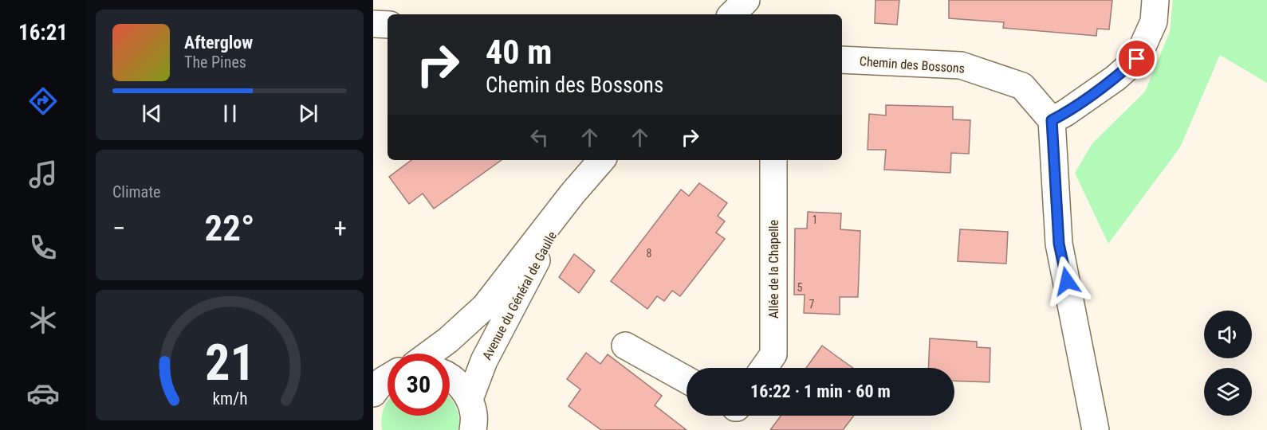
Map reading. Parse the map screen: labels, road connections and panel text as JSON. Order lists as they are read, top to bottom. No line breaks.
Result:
{"streets":{"street":["Chemin des Bossons","Allée de la Chapelle","Avenue du Général de Gaulle"]},"house_numbers":["1","8","5","7"],"page":{"tabs":"16:21","turn":["40 m","Chemin des Bossons"],"song":["Afterglow","The Pines"],"tile":"Climate","heat":["−","22°","+"],"limit":"30","trip":"16:22 · 1 min · 60 m","gauge":["21","km/h"]}}
